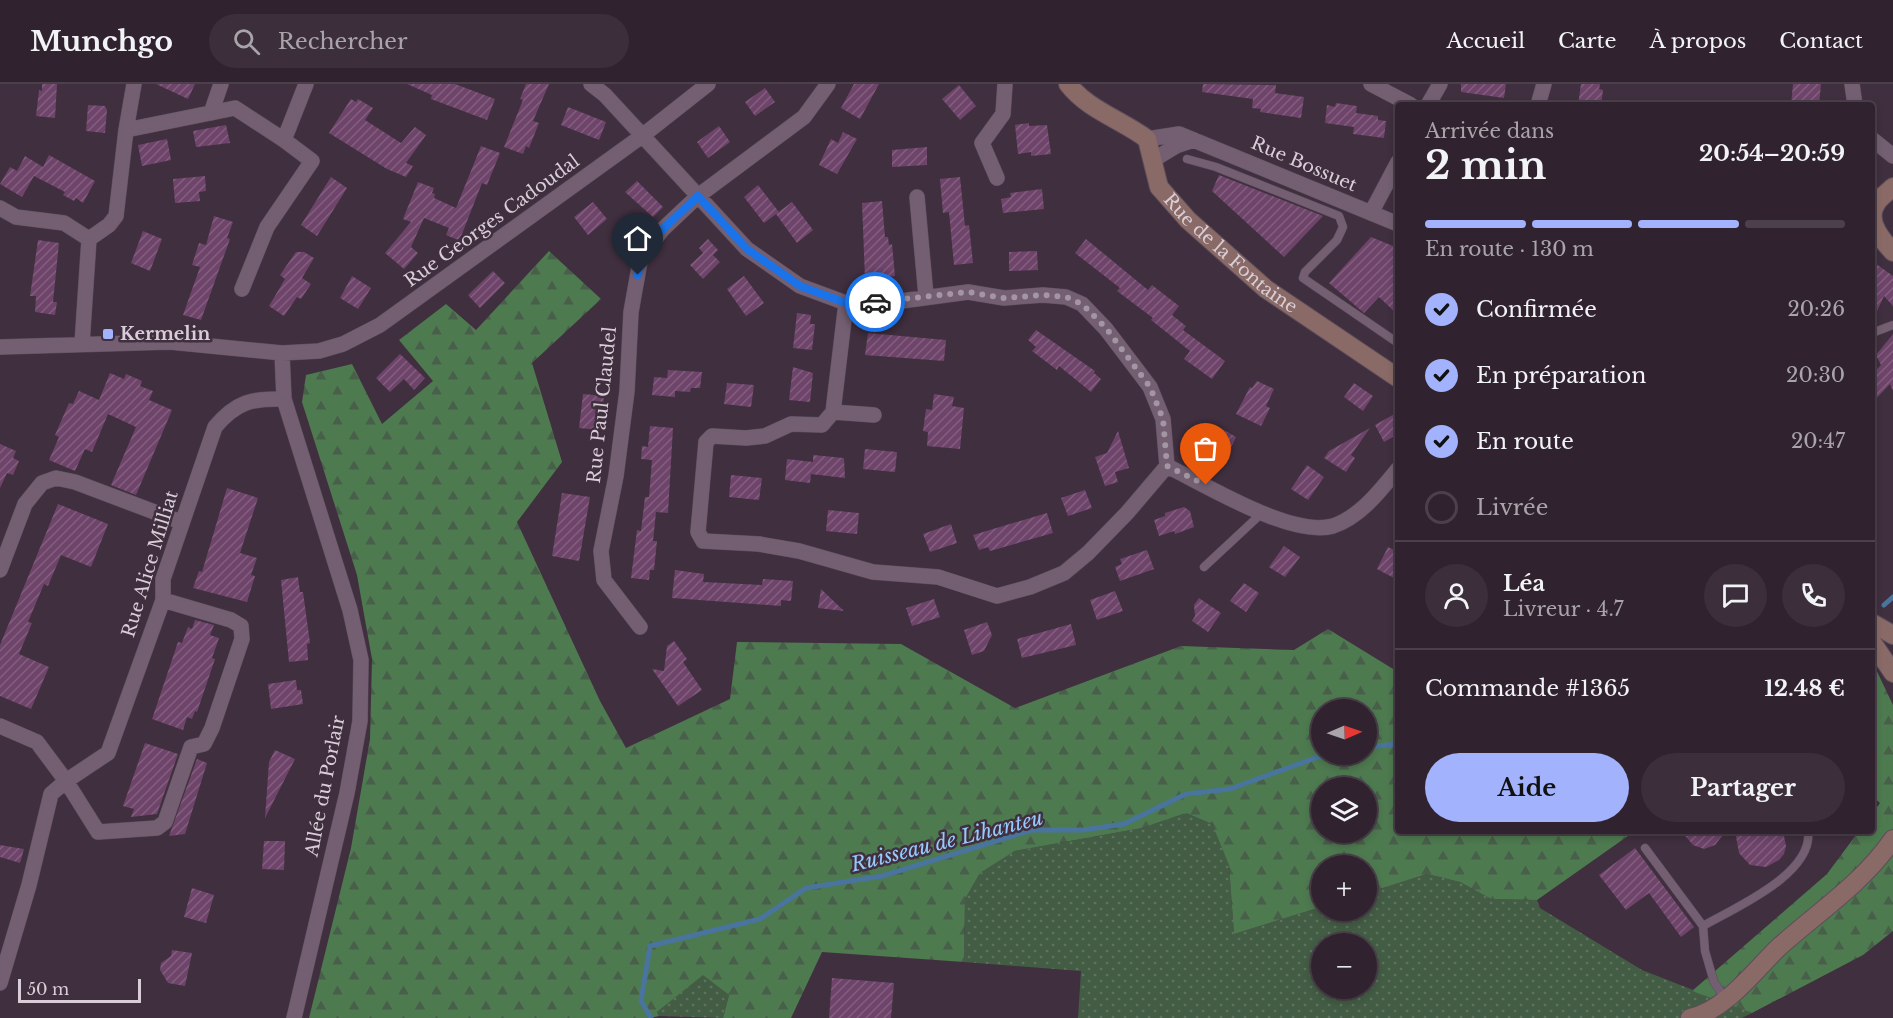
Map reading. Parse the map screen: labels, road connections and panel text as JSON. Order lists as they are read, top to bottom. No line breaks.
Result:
{"streets":{"main road":["Rue de la Fontaine"],"street":["Rue Bossuet","Rue Georges Cadoudal","Rue Paul Claudel","Rue Alice Milliat","Allée du Porlair"]},"crossings":[["Rue Bossuet","Rue de la Fontaine"],["Rue Georges Cadoudal","Allée du Porlair"],["Rue Alice Milliat","Allée du Porlair"]],"water":["Ruisseau de Lihanteu"],"places":{"transit":["Kermelin"]},"scale_bar":"50 m","north":"right","page":{"header":"Munchgo","search":"Rechercher","nav":["Accueil","Carte","À propos","Contact"],"heading":["2 min","Arrivée dans","20:54–20:59"],"panel":["Léa","Livreur · 4.7","Commande #1365","12.48 €"],"bar":"En route · 130 m","list":[["Confirmée","20:26"],["En préparation","20:30"],["En route","20:47"],"Livrée"],"map_buttons":["+","−"],"buttons":["Aide","Partager"],"scale":"50 m"}}
